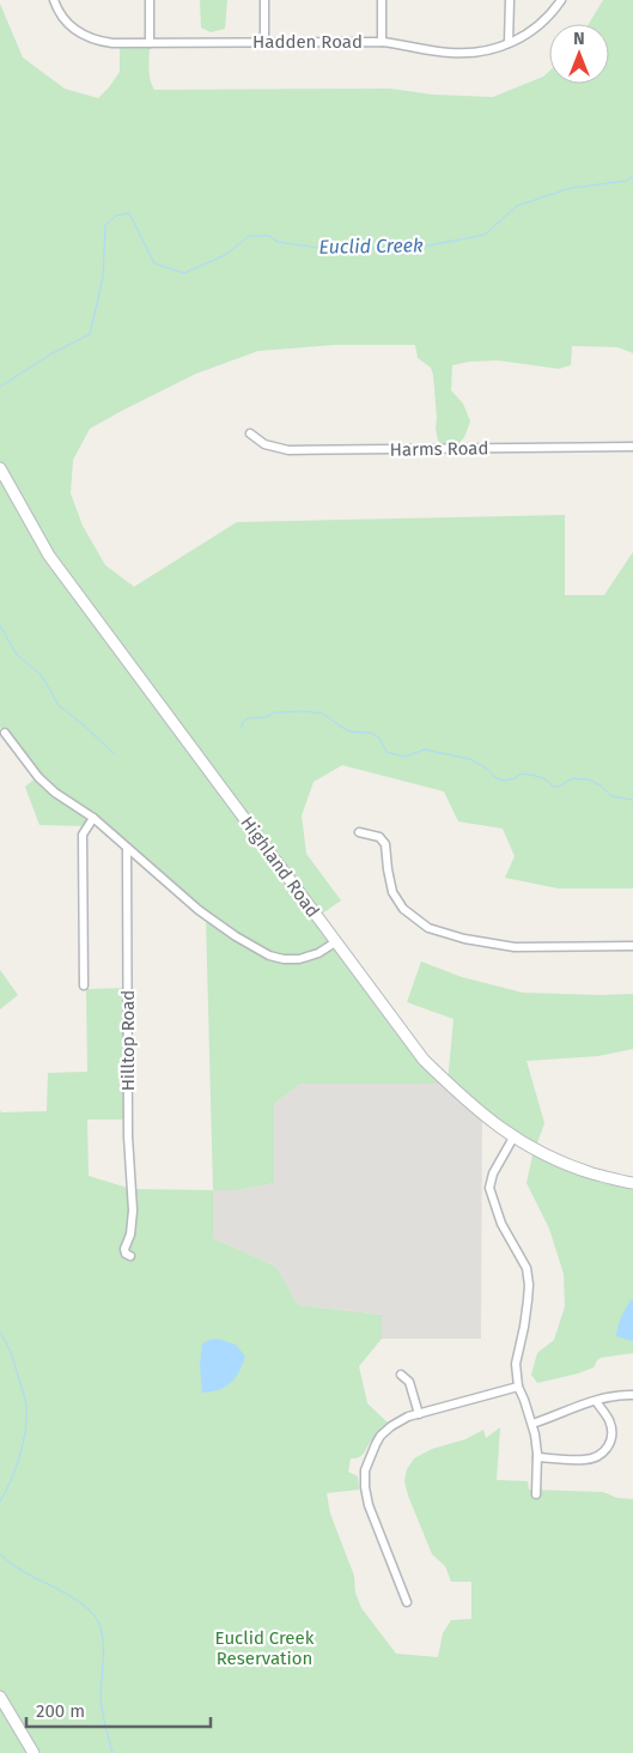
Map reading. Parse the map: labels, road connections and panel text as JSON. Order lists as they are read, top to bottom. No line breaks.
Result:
{"streets":{"street":["Hadden Road","Harms Road","Highland Road","Hilltop Road"]},"water":["Euclid Creek"],"parks":["Euclid Creek Reservation"],"scale_bar":"200 m","north":"top"}
